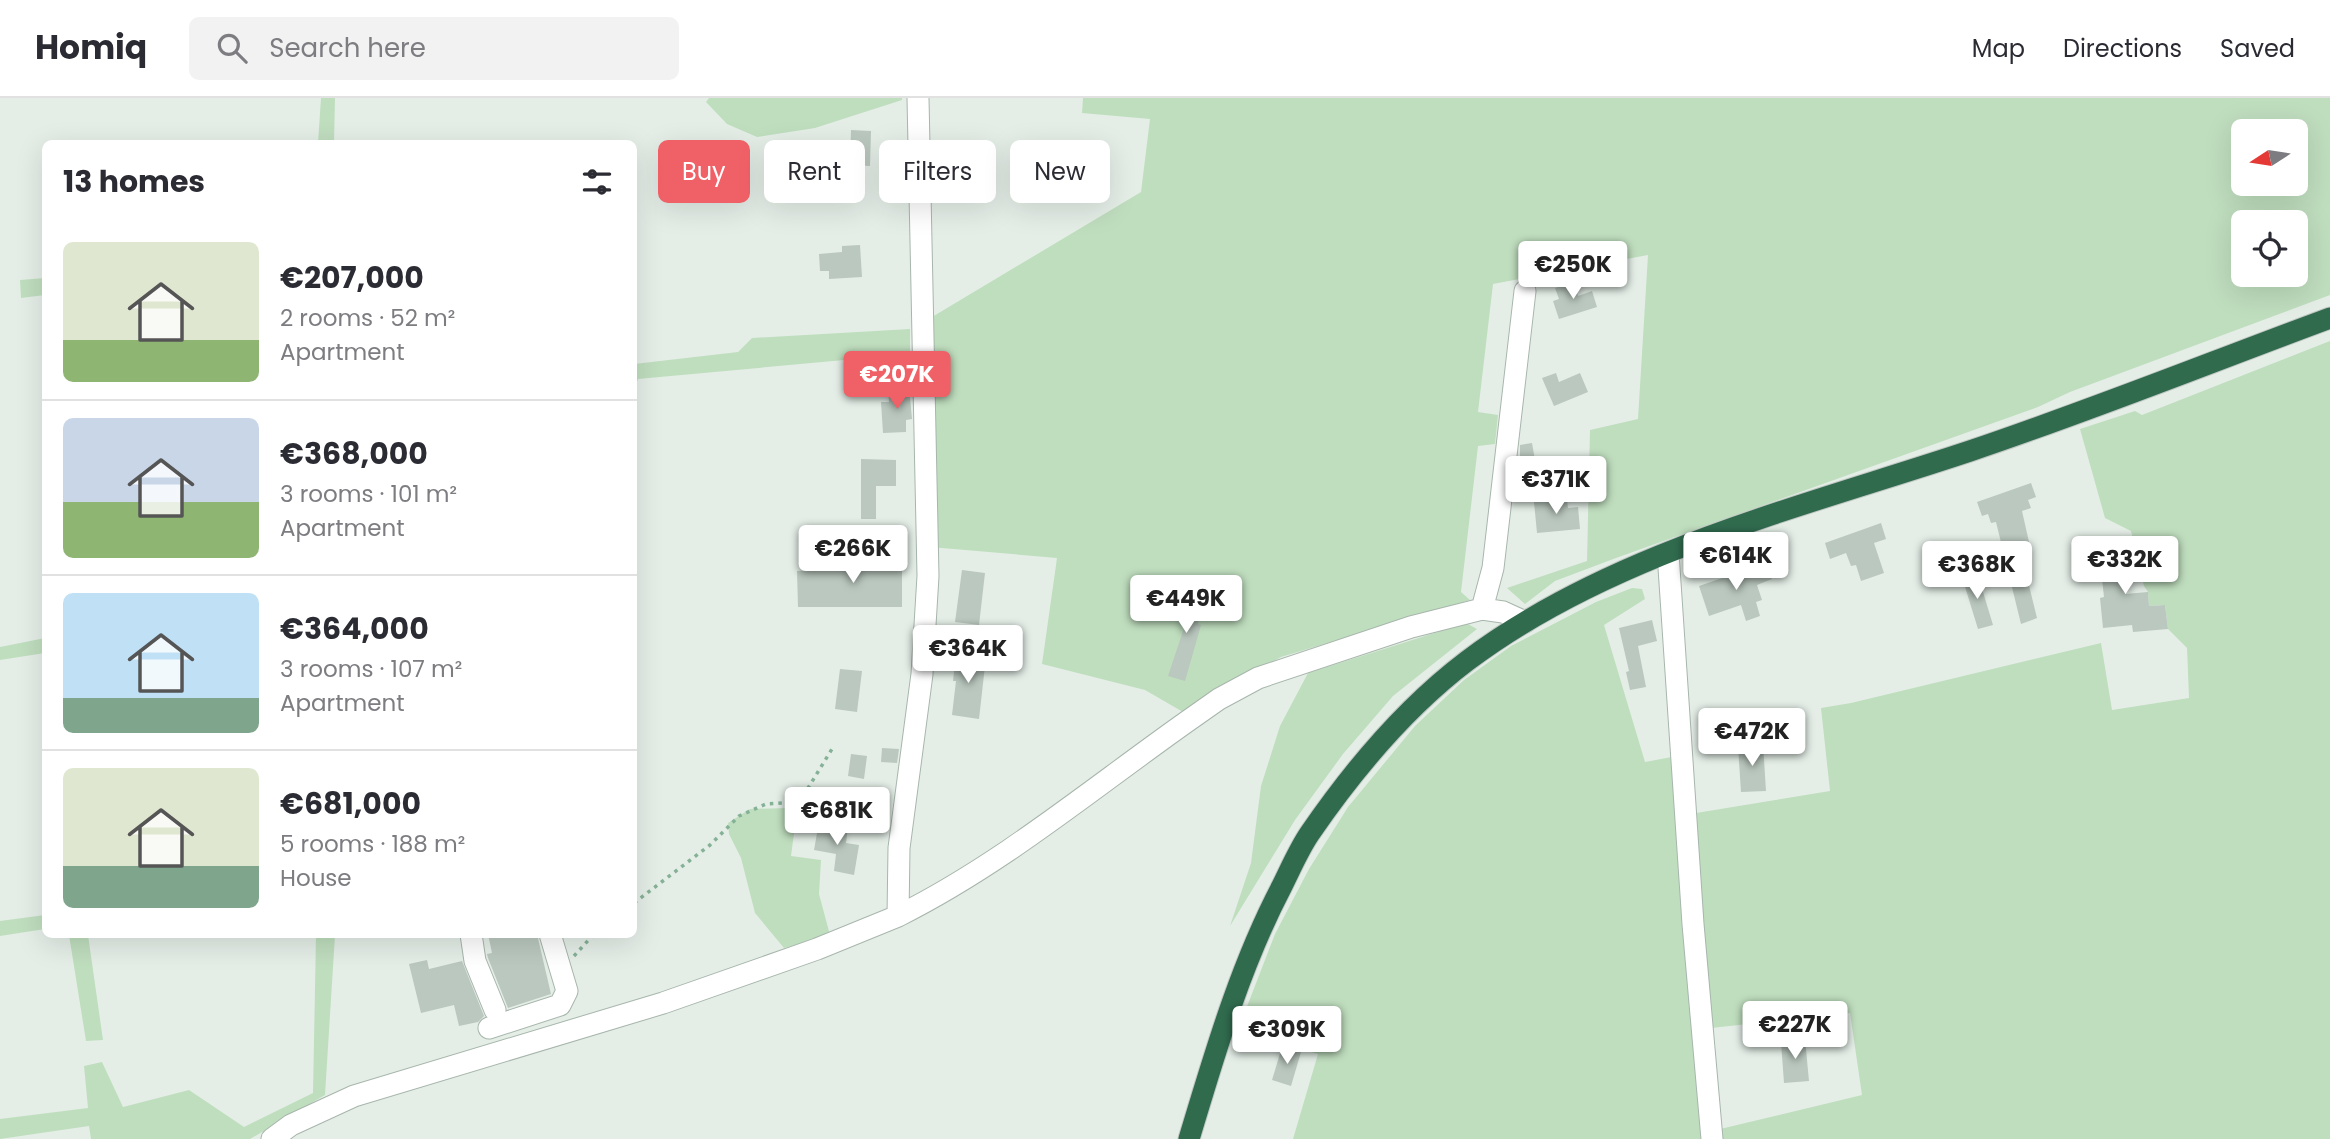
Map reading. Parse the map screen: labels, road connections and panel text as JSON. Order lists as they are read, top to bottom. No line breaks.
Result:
{"north":"left","page":{"header":"Homiq","search":"Search here","nav":["Map","Directions","Saved"],"chip":["Buy","Rent","Filters","New"],"heading":"13 homes","list":[{"name":"€207,000","note":"2 rooms · 52 m² · Apartment"},{"name":"€368,000","note":"3 rooms · 101 m² · Apartment"},{"name":"€364,000","note":"3 rooms · 107 m² · Apartment"},{"name":"€681,000","note":"5 rooms · 188 m² · House"}],"price":["€250K","€207K","€371K","€266K","€614K","€332K","€368K","€449K","€364K","€472K","€681K","€227K","€309K"]}}
